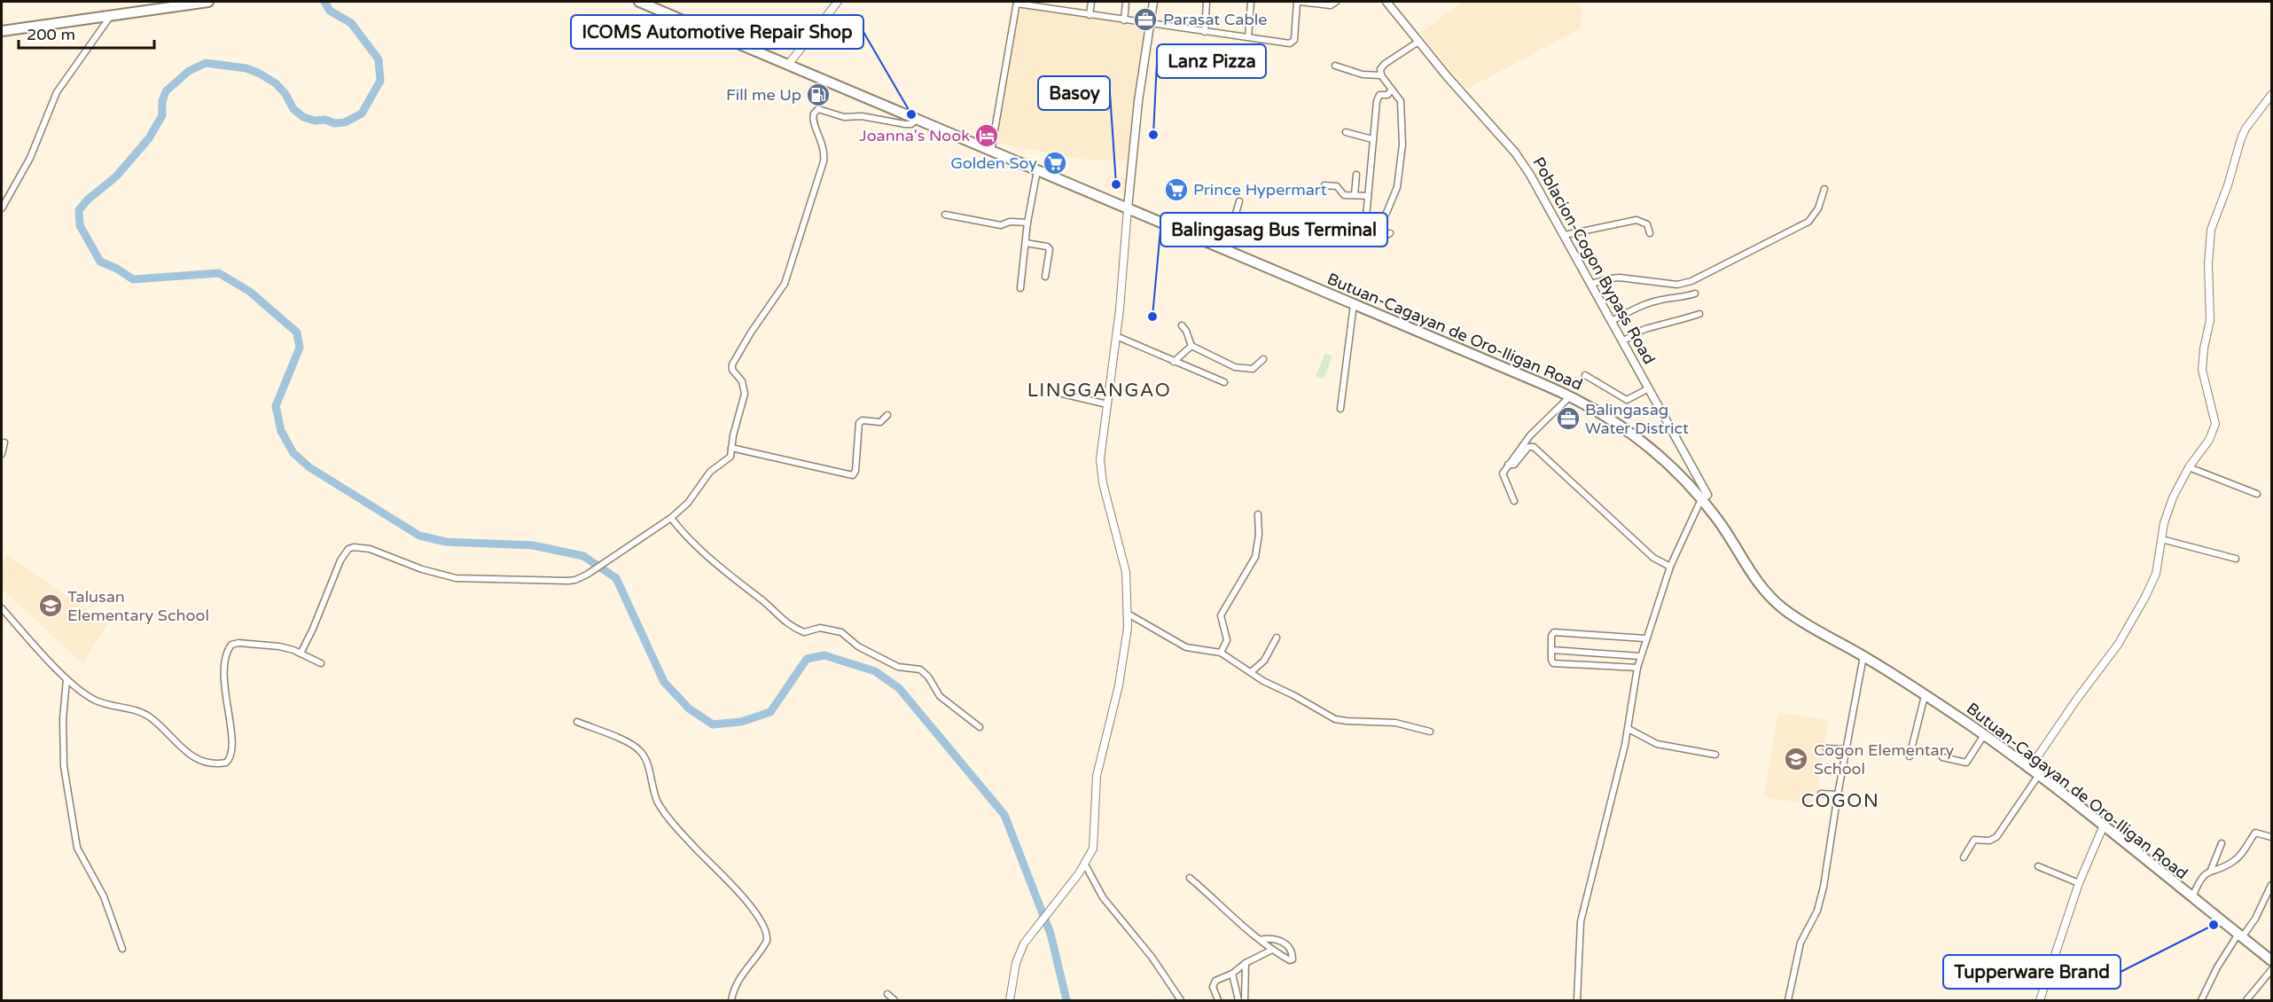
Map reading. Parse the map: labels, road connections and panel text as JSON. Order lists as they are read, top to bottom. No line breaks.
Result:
{"streets":{"highway":["Butuan-Cagayan de Oro-Iligan Road"],"main road":["Poblacion-Cogon Bypass Road"]},"crossings":[["Poblacion-Cogon Bypass Road","Butuan-Cagayan de Oro-Iligan Road"]],"districts":["LINGGANGAO","COGON"],"places":{"office":["Parasat Cable","Balingasag Water District"],"fuel station":["Fill me Up"],"other":["ICOMS Automotive Repair Shop","Lanz Pizza","Basoy","Balingasag Bus Terminal","Tupperware Brand"],"hotel":["Joanna's Nook"],"supermarket":["Golden Soy","Prince Hypermart"],"school or university":["Talusan Elementary School","Cogon Elementary School"]},"scale_bar":"200 m"}
